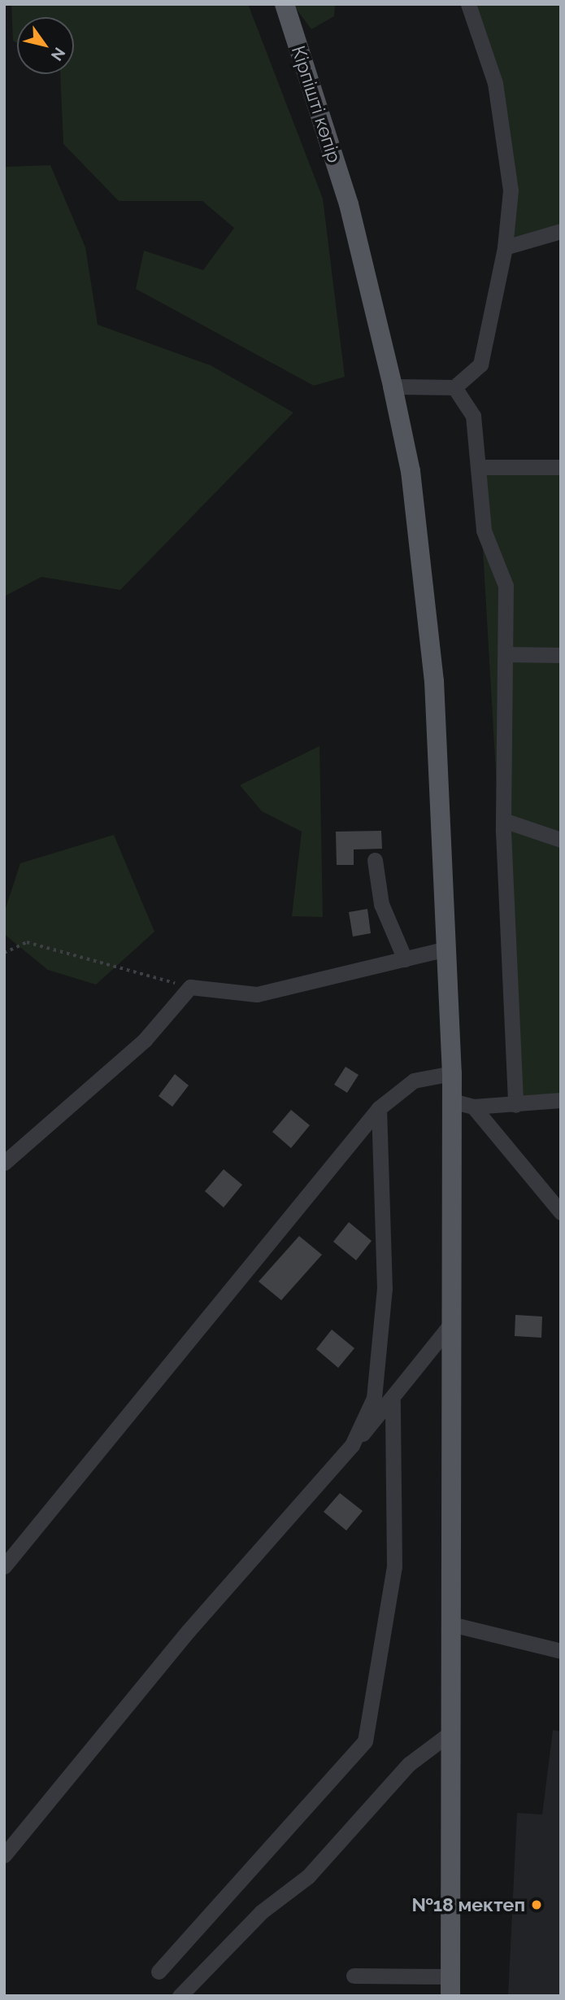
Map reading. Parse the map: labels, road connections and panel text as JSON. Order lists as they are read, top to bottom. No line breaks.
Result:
{"streets":{"main road":["Кірпішті көпір"]},"places":["№18 мектеп"],"north":"bottom right"}
